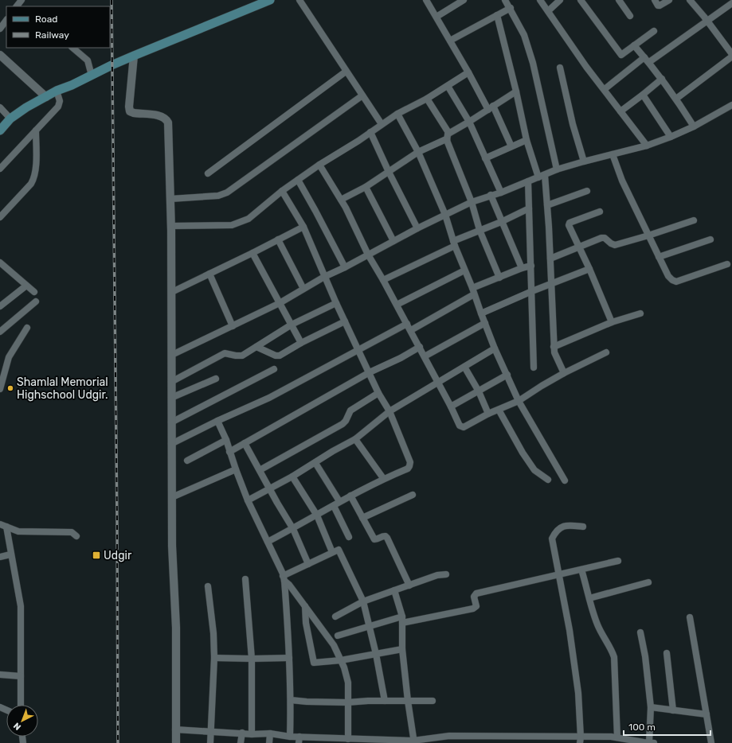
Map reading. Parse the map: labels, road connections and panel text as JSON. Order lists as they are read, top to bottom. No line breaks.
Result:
{"places":{"other":["Shamlal Memorial Highschool Udgir."],"transit":["Udgir"]},"legend":["Road","Railway"],"scale_bar":"100 m","north":"bottom left"}
